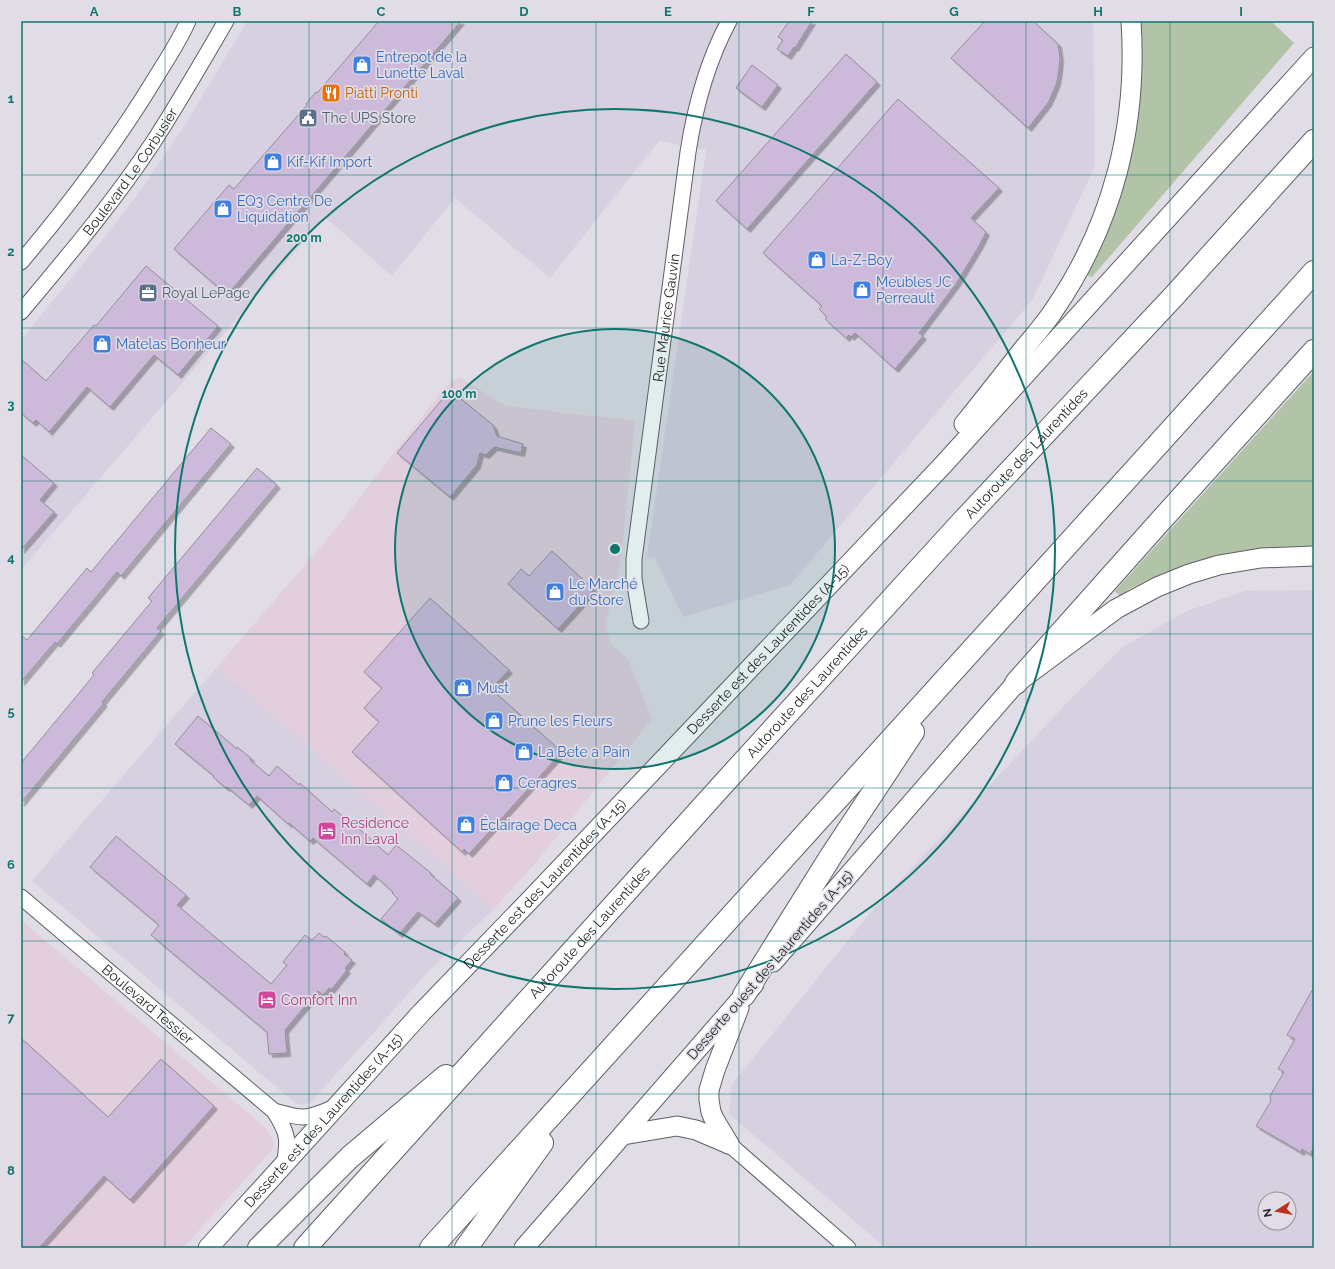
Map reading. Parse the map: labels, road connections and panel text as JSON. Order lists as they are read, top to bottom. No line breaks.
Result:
{"streets":{"highway":["Autoroute des Laurentides"],"main road":["Desserte est des Laurentides (A-15)","Desserte ouest des Laurentides (A-15)"],"street":["Boulevard Le Corbusier","Rue Maurice Gauvin","Boulevard Tessier"]},"crossings":[["Desserte est des Laurentides (A-15)","Boulevard Tessier"]],"places":{"shop":["Entrepot de la Lunette Laval","Kif-Kif Import","EQ3 Centre De Liquidation","La-Z-Boy","Meubles JC Perreault","Matelas Bonheur","Le Marché du Store","Must","Prune les Fleurs","La Bete a Pain","Ceragres","Éclairage Deca"],"restaurant":["Piatti Pronti"],"public building":["The UPS Store"],"office":["Royal LePage"],"hotel":["Residence Inn Laval","Comfort Inn"]},"north":"left","grid":{"columns":["A","B","C","D","E","F","G","H","I"],"rows":["1","2","3","4","5","6","7","8"]},"rings":["200 m","100 m"]}
